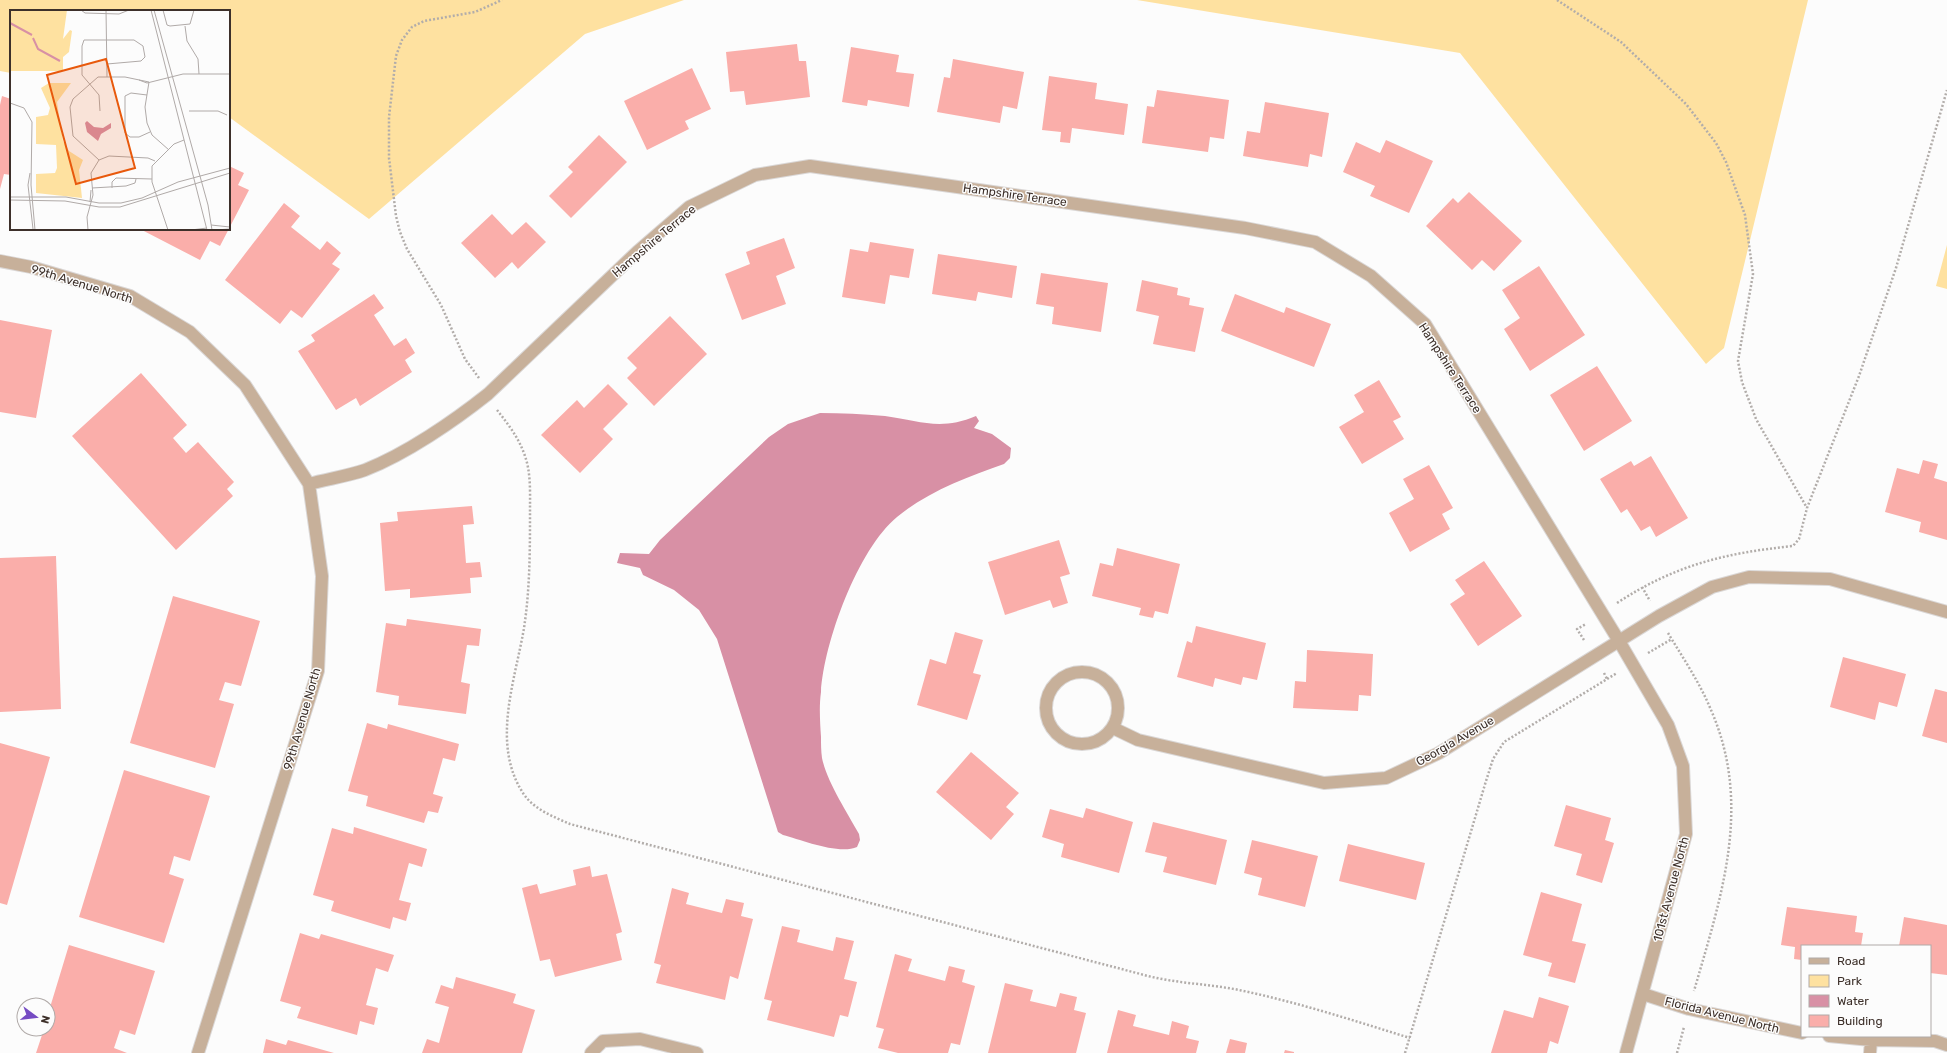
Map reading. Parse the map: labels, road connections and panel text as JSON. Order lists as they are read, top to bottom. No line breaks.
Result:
{"streets":{"street":["Hampshire Terrace","99th Avenue North","Georgia Avenue","101st Avenue North","Florida Avenue North"]},"crossings":[["Hampshire Terrace","99th Avenue North"],["Hampshire Terrace","Georgia Avenue"],["Hampshire Terrace","101st Avenue North"],["Georgia Avenue","101st Avenue North"],["101st Avenue North","Florida Avenue North"]],"legend":["Road","Park","Water","Building"],"north":"right"}
